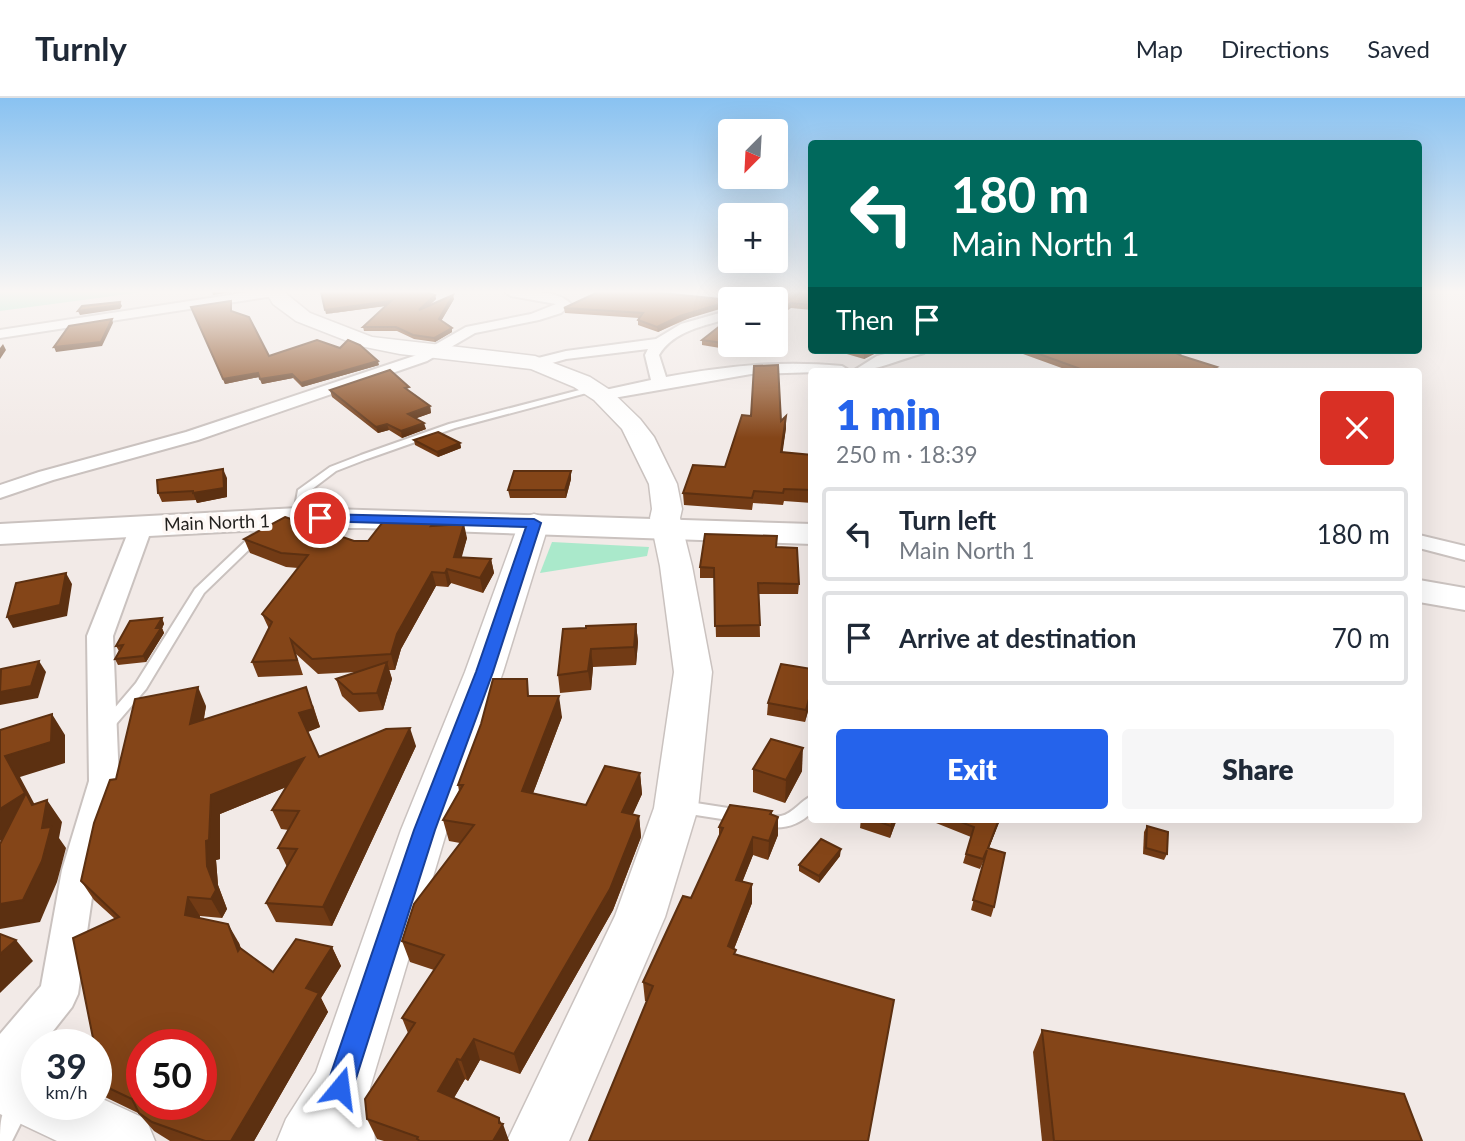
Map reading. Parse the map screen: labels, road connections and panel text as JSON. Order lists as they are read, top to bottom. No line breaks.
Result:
{"streets":{"main road":["Main North 1"]},"north":"bottom left","page":{"header":"Turnly","nav":["Map","Directions","Saved"],"map_buttons":["+","−"],"turn":["180 m","Main North 1"],"then":"Then","heading":["1 min","250 m · 18:39"],"list":[{"name":"Turn left","note":"Main North 1","value":"180 m"},{"name":"Arrive at destination","value":"70 m"}],"buttons":["Exit","Share"],"speed":"39 km/h","limit":"50"}}
